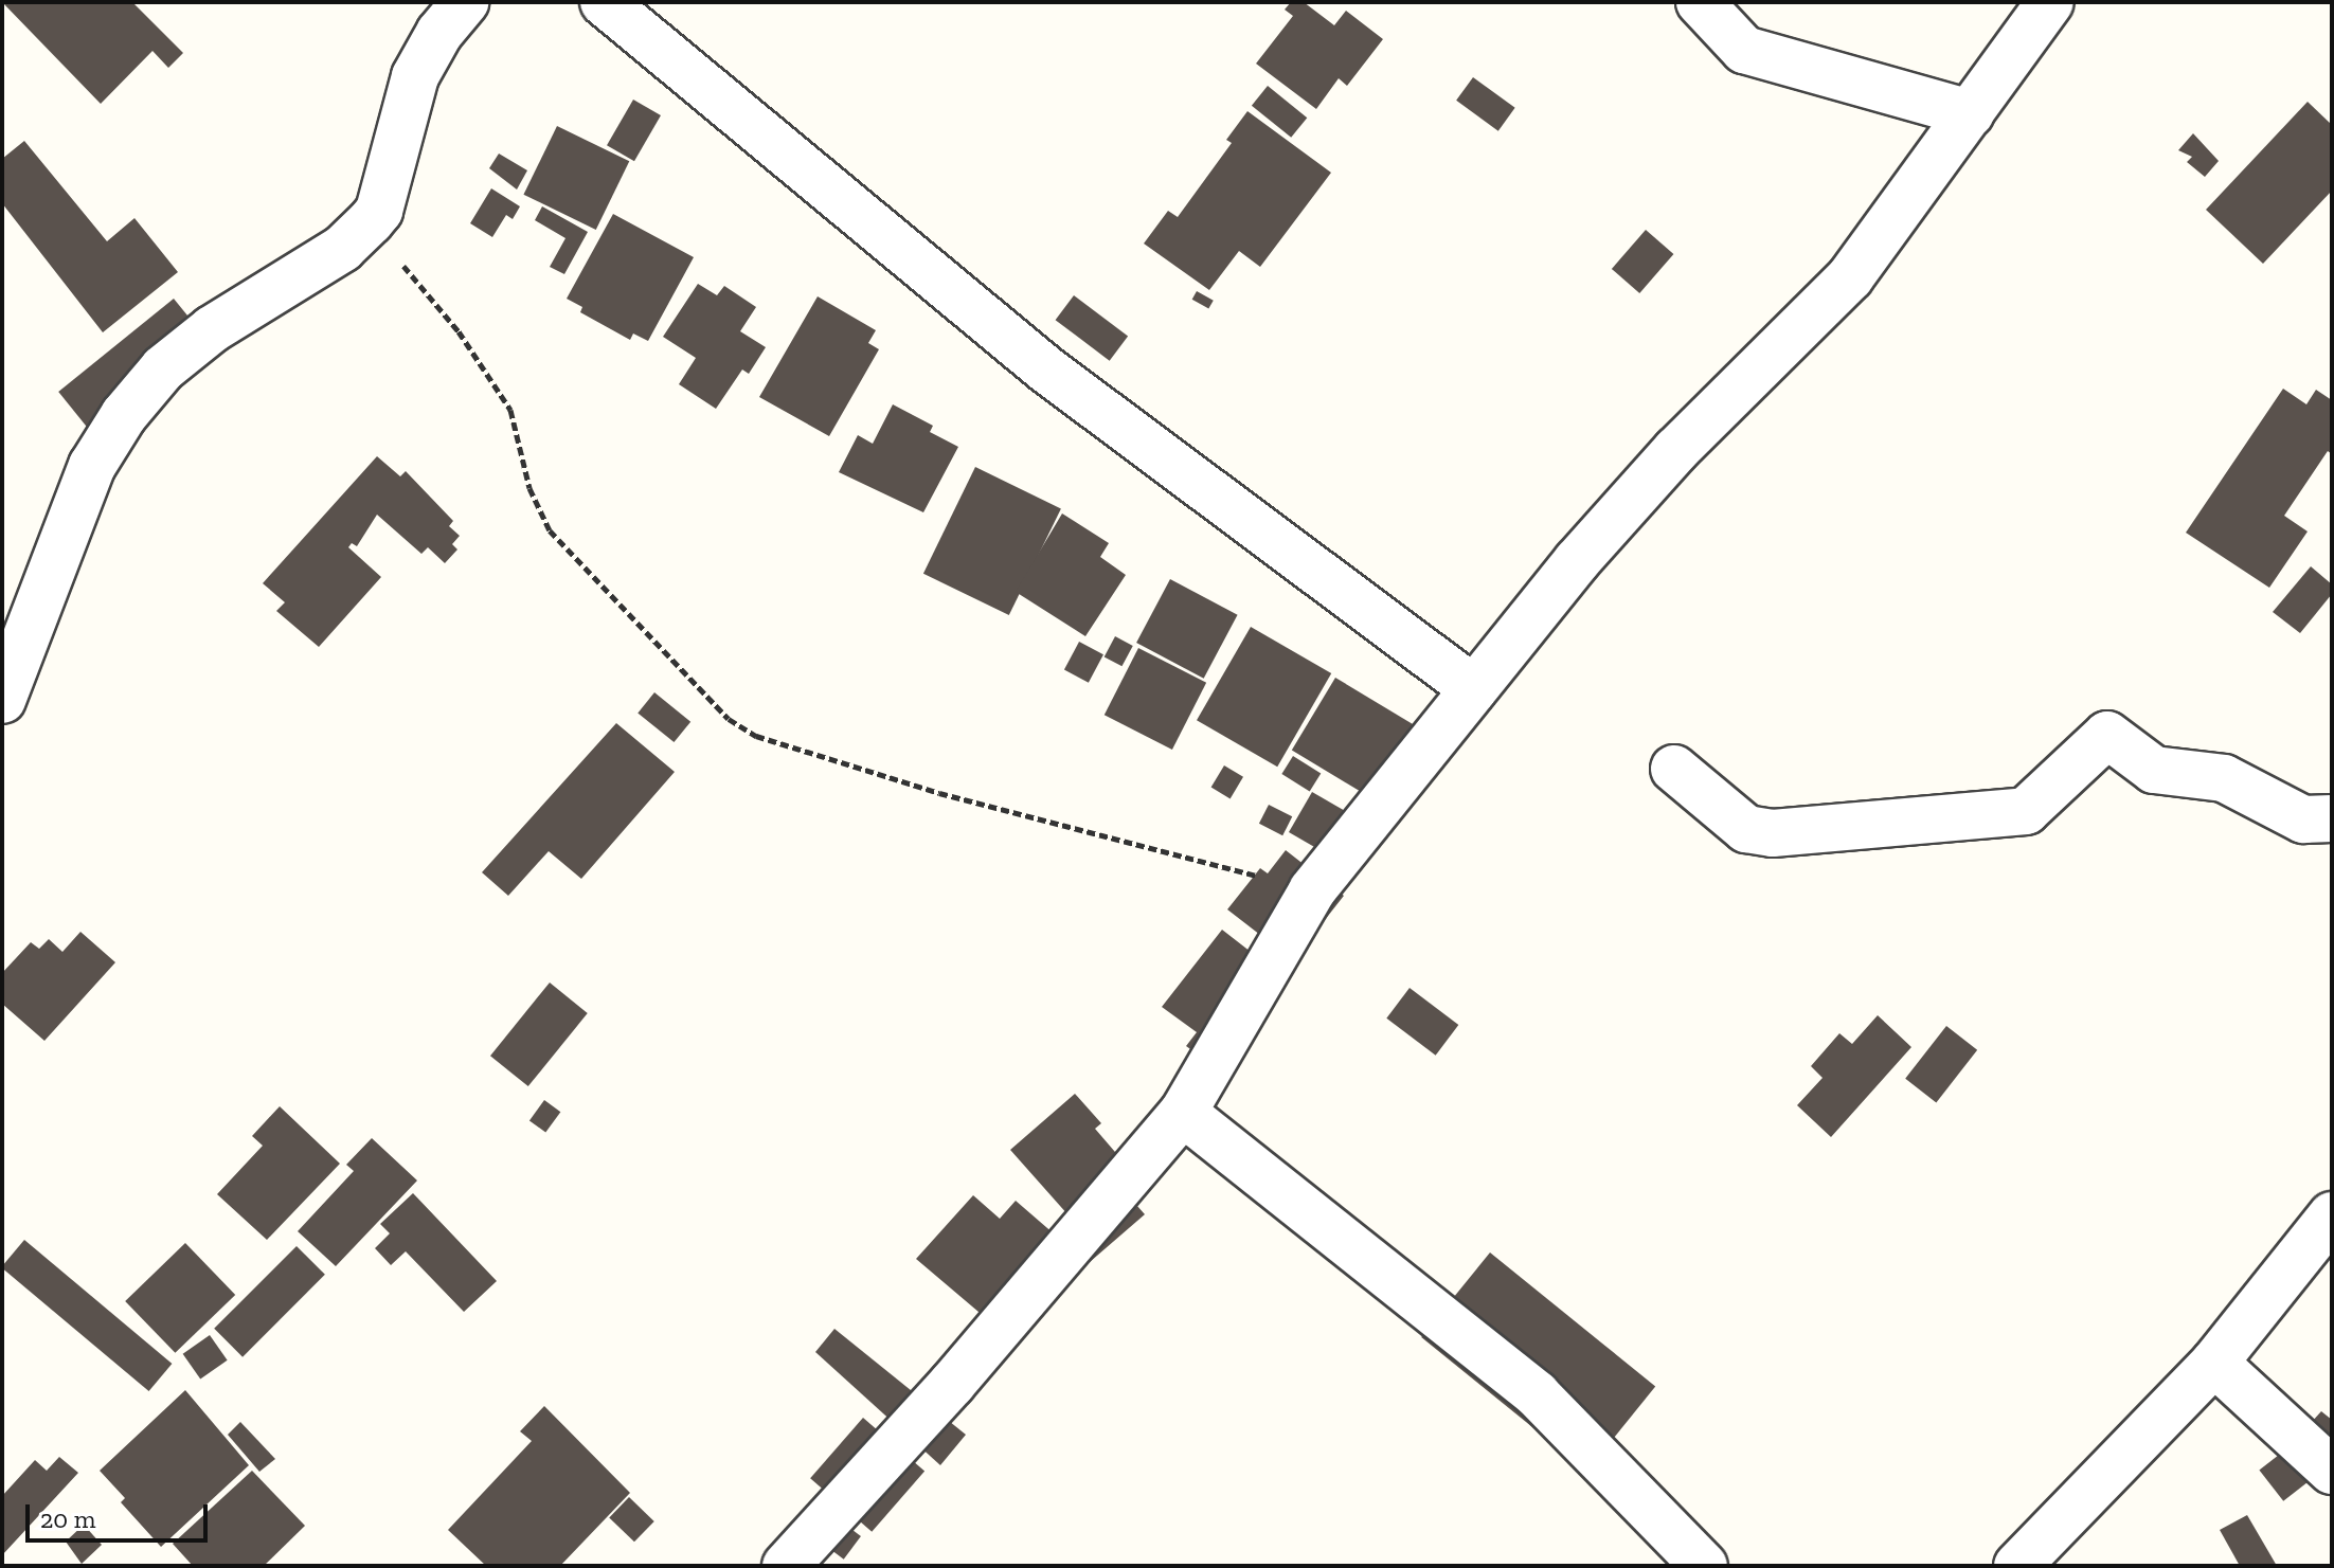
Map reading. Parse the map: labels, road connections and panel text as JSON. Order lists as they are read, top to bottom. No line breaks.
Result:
{"scale_bar":"20 m"}
